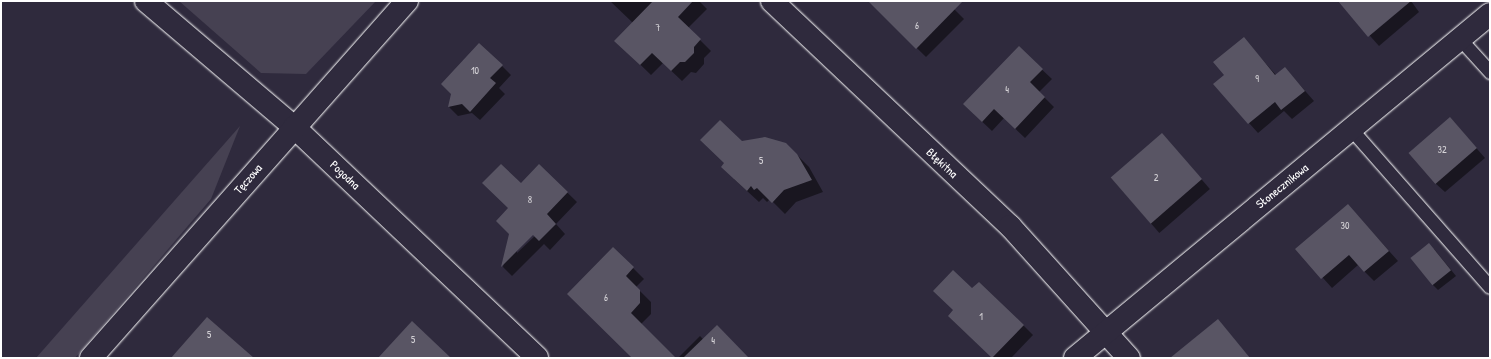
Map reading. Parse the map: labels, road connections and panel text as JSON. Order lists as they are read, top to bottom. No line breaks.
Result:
{"streets":{"street":["Błękitna","Pogodna","Tęczowa","Słonecznikowa"]},"crossings":[["Błękitna","Słonecznikowa"],["Pogodna","Tęczowa"]],"house_numbers":["6","7","10","9","4","32","5","2","8","30","6","1","5","5","4"]}
